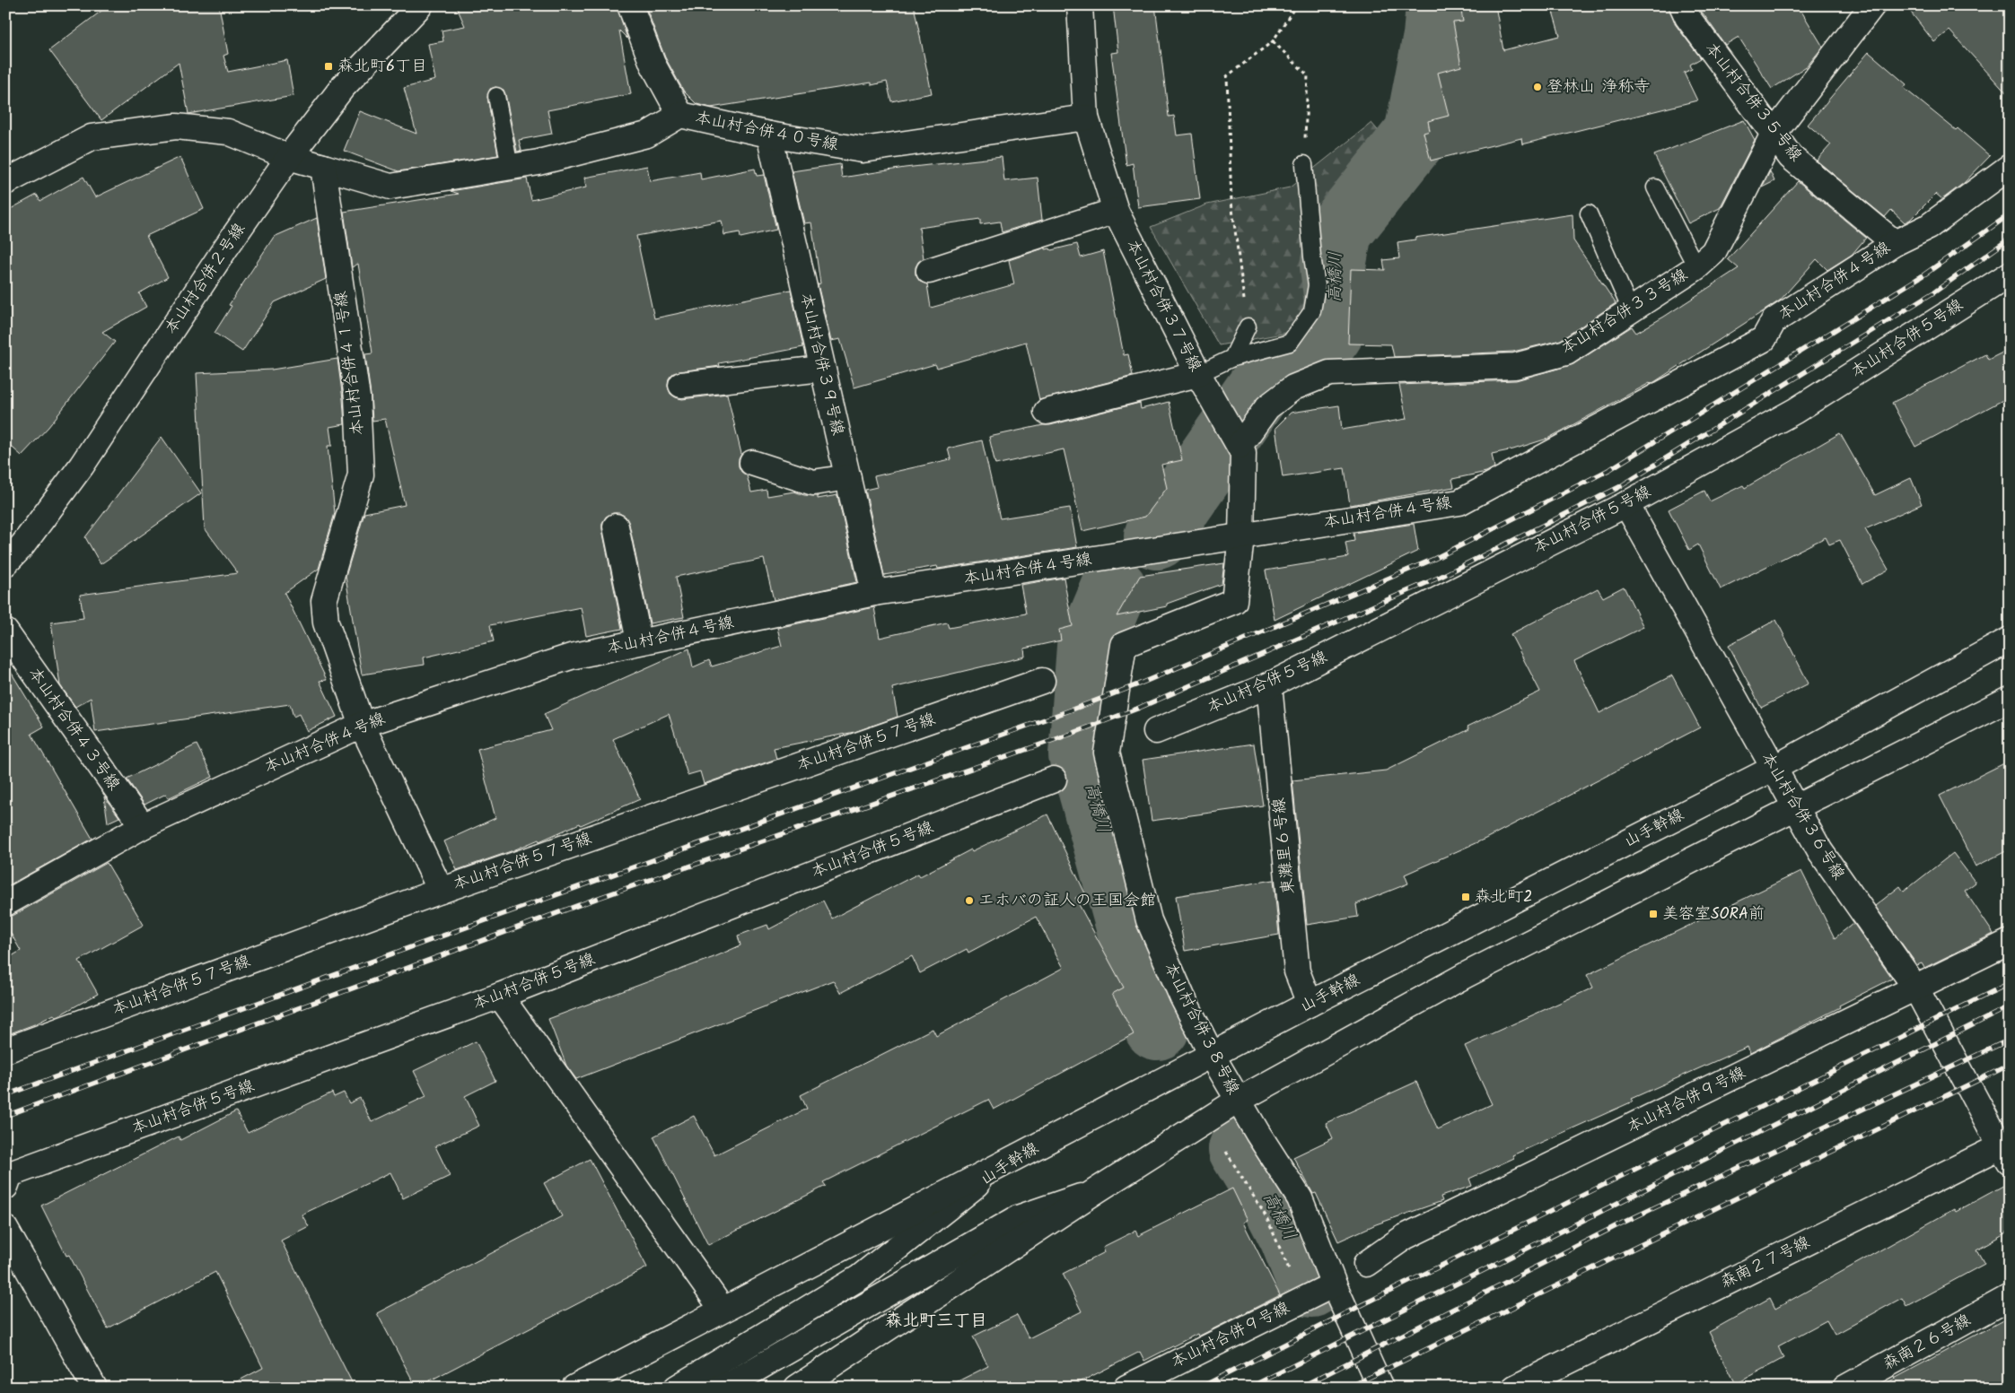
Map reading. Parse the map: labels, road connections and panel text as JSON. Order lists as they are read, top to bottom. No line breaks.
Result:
{"streets":{"street":["本山村合併３５号線","本山村合併４０号線","本山村合併２号線","本山村合併４号線","本山村合併３７号線","本山村合併３３号線","本山村合併５号線","本山村合併４１号線","本山村合併３９号線","本山村合併４３号線","本山村合併５７号線","本山村合併３６号線","山手幹線","東灘里６号線","本山村合併３８号線","本山村合併９号線","森南２７号線","森南２６号線"]},"crossings":[["本山村合併３５号線","本山村合併４号線"],["本山村合併３５号線","本山村合併３３号線"],["本山村合併４０号線","本山村合併３７号線"],["本山村合併４０号線","本山村合併４１号線"],["本山村合併４０号線","本山村合併３９号線"],["本山村合併４号線","本山村合併３７号線"],["本山村合併４号線","本山村合併４１号線"],["本山村合併４号線","本山村合併３９号線"],["本山村合併４号線","本山村合併４３号線"],["本山村合併３７号線","本山村合併３３号線"],["本山村合併３７号線","本山村合併３８号線"],["本山村合併５号線","本山村合併３６号線"],["本山村合併５号線","東灘里６号線"],["本山村合併４１号線","本山村合併５７号線"],["本山村合併３６号線","山手幹線"],["本山村合併３６号線","本山村合併９号線"],["本山村合併３６号線","森南２７号線"],["山手幹線","東灘里６号線"],["山手幹線","本山村合併３８号線"],["本山村合併３８号線","本山村合併９号線"]],"districts":["森北町三丁目"],"water":["高橋川"],"places":{"transit":["森北町6丁目","森北町2","美容室SORA前"],"other":["登林山 浄称寺","エホバの証人の王国会館"]}}
